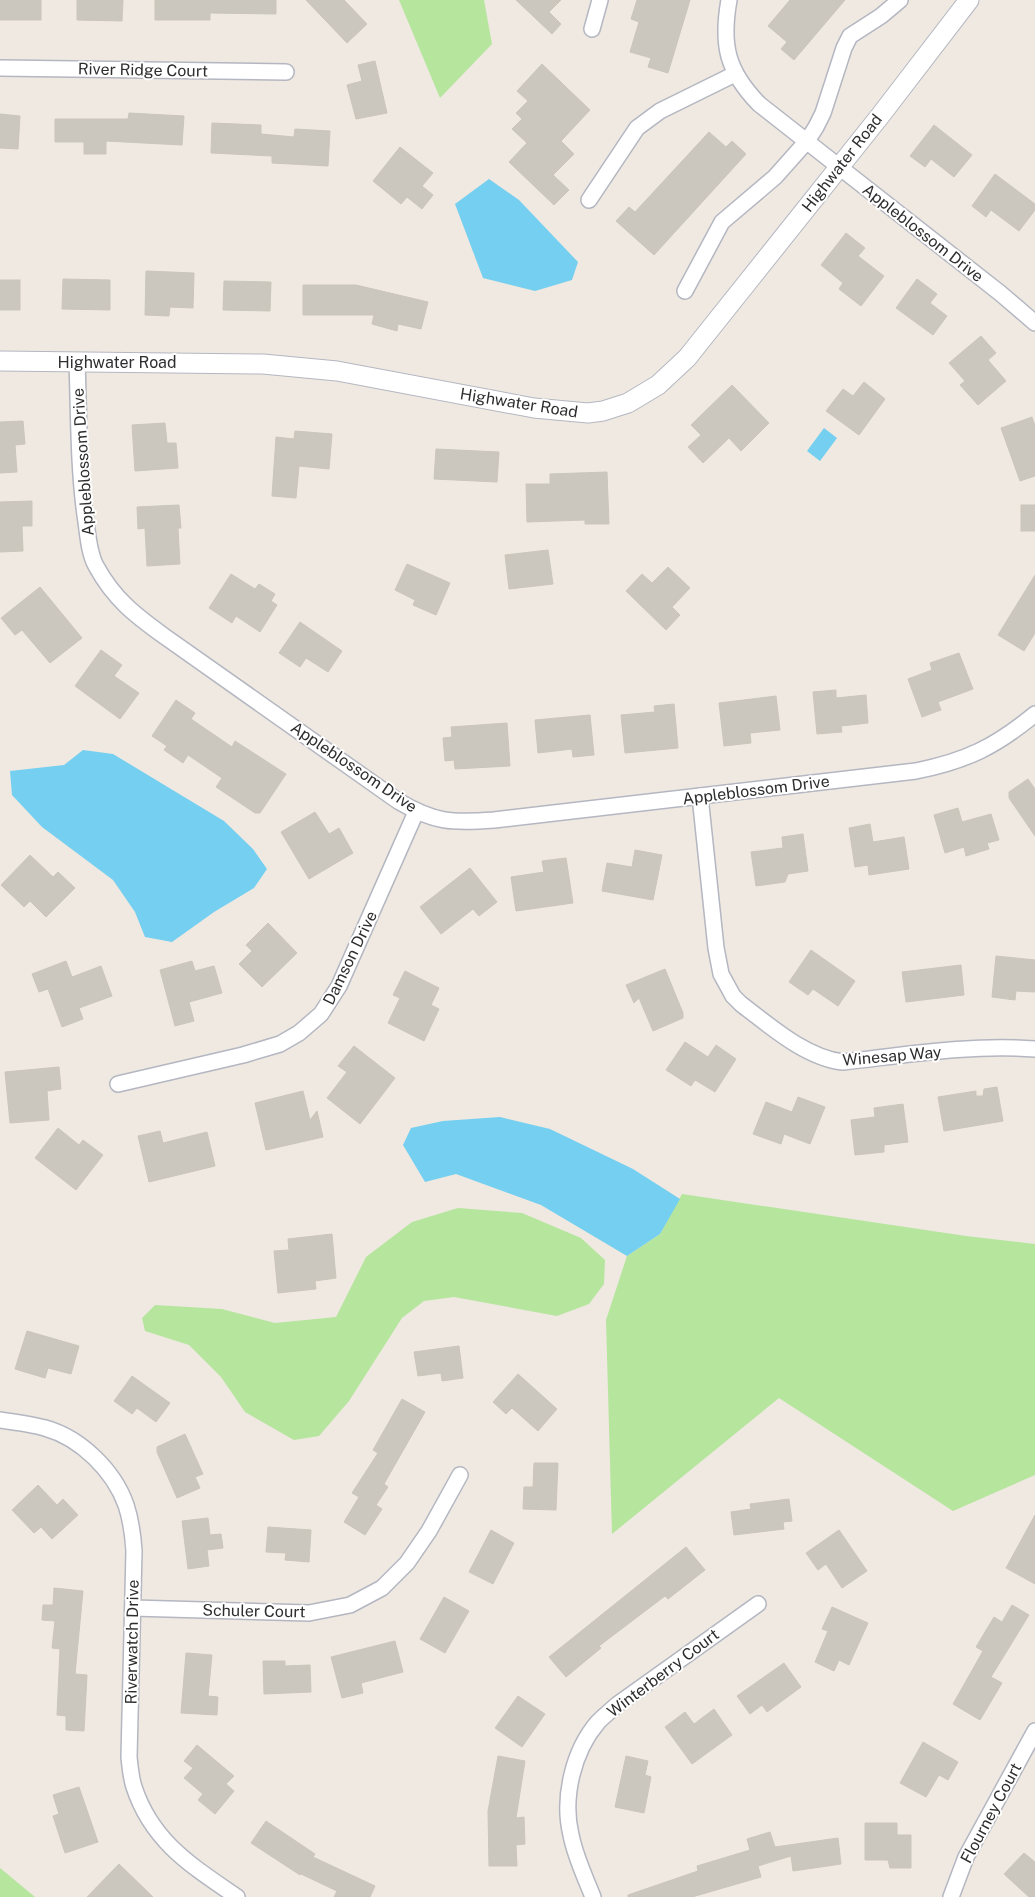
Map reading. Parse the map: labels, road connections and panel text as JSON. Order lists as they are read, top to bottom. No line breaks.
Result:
{"streets":{"street":["River Ridge Court","Highwater Road","Appleblossom Drive","Damson Drive","Winesap Way","Schuler Court","Riverwatch Drive","Winterberry Court","Flourney Court"]},"crossings":[["Highwater Road","Appleblossom Drive"],["Appleblossom Drive","Damson Drive"],["Appleblossom Drive","Winesap Way"],["Schuler Court","Riverwatch Drive"]]}
